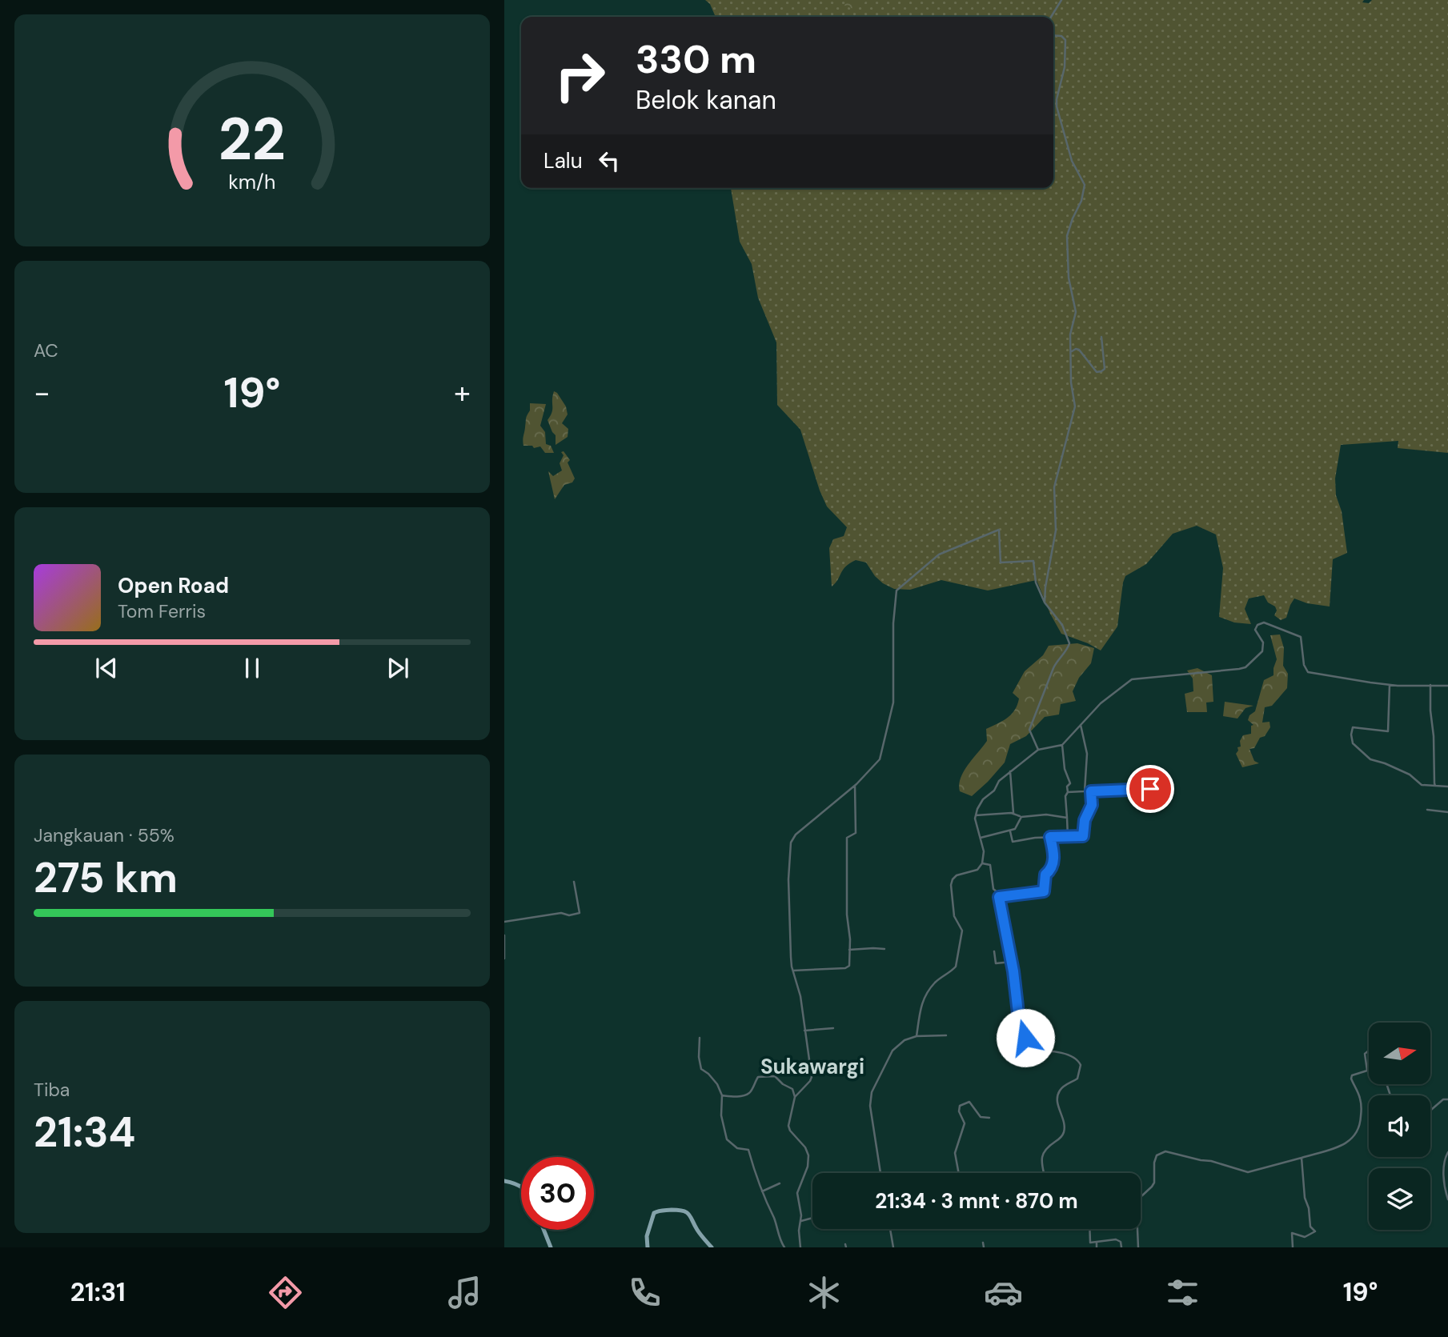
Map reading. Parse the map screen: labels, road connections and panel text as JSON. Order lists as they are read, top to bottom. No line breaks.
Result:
{"districts":["Sukawargi"],"north":"right","page":{"turn":["330 m","Belok kanan"],"then":"Lalu","tile":["AC",["Jangkauan · 55%","275 km"],["Tiba","21:34"]],"heat":["−","19°","+"],"song":["Open Road","Tom Ferris"],"limit":"30","trip":"21:34 · 3 mnt · 870 m","tabs":["21:31","19°"],"gauge":["22","km/h"]}}
